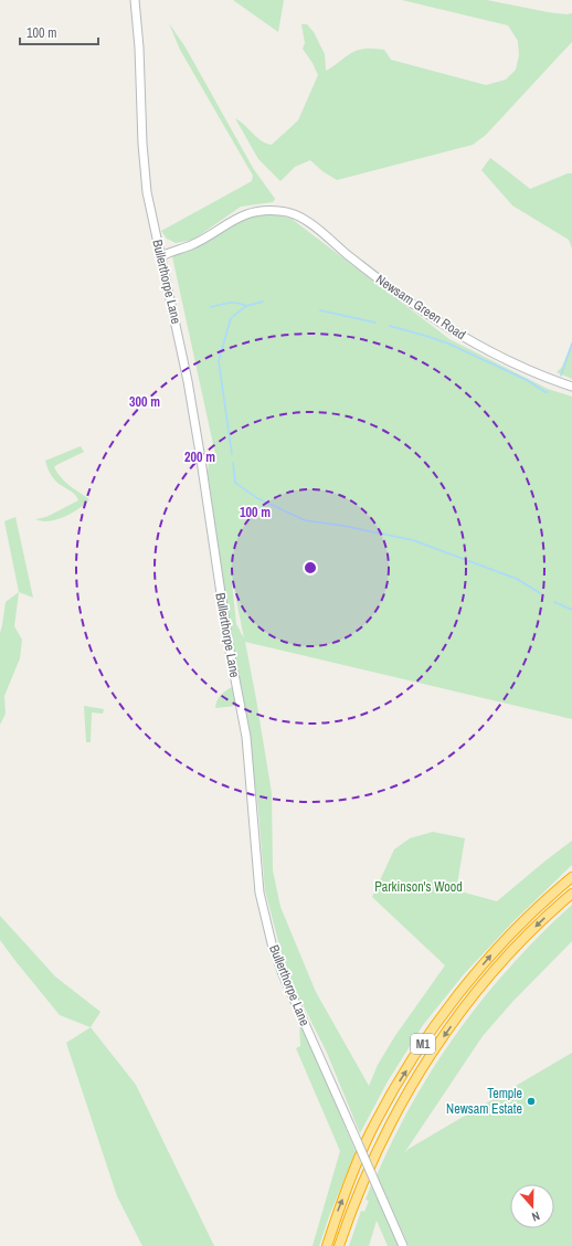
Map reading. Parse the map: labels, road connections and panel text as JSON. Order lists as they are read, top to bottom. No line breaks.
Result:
{"streets":{"highway":["M1"],"street":["Bullerthorpe Lane","Newsam Green Road"]},"crossings":[["Bullerthorpe Lane","Newsam Green Road"]],"parks":["Parkinson's Wood"],"places":["Temple Newsam Estate"],"scale_bar":"100 m","north":"bottom","rings":["300 m","200 m","100 m"]}
